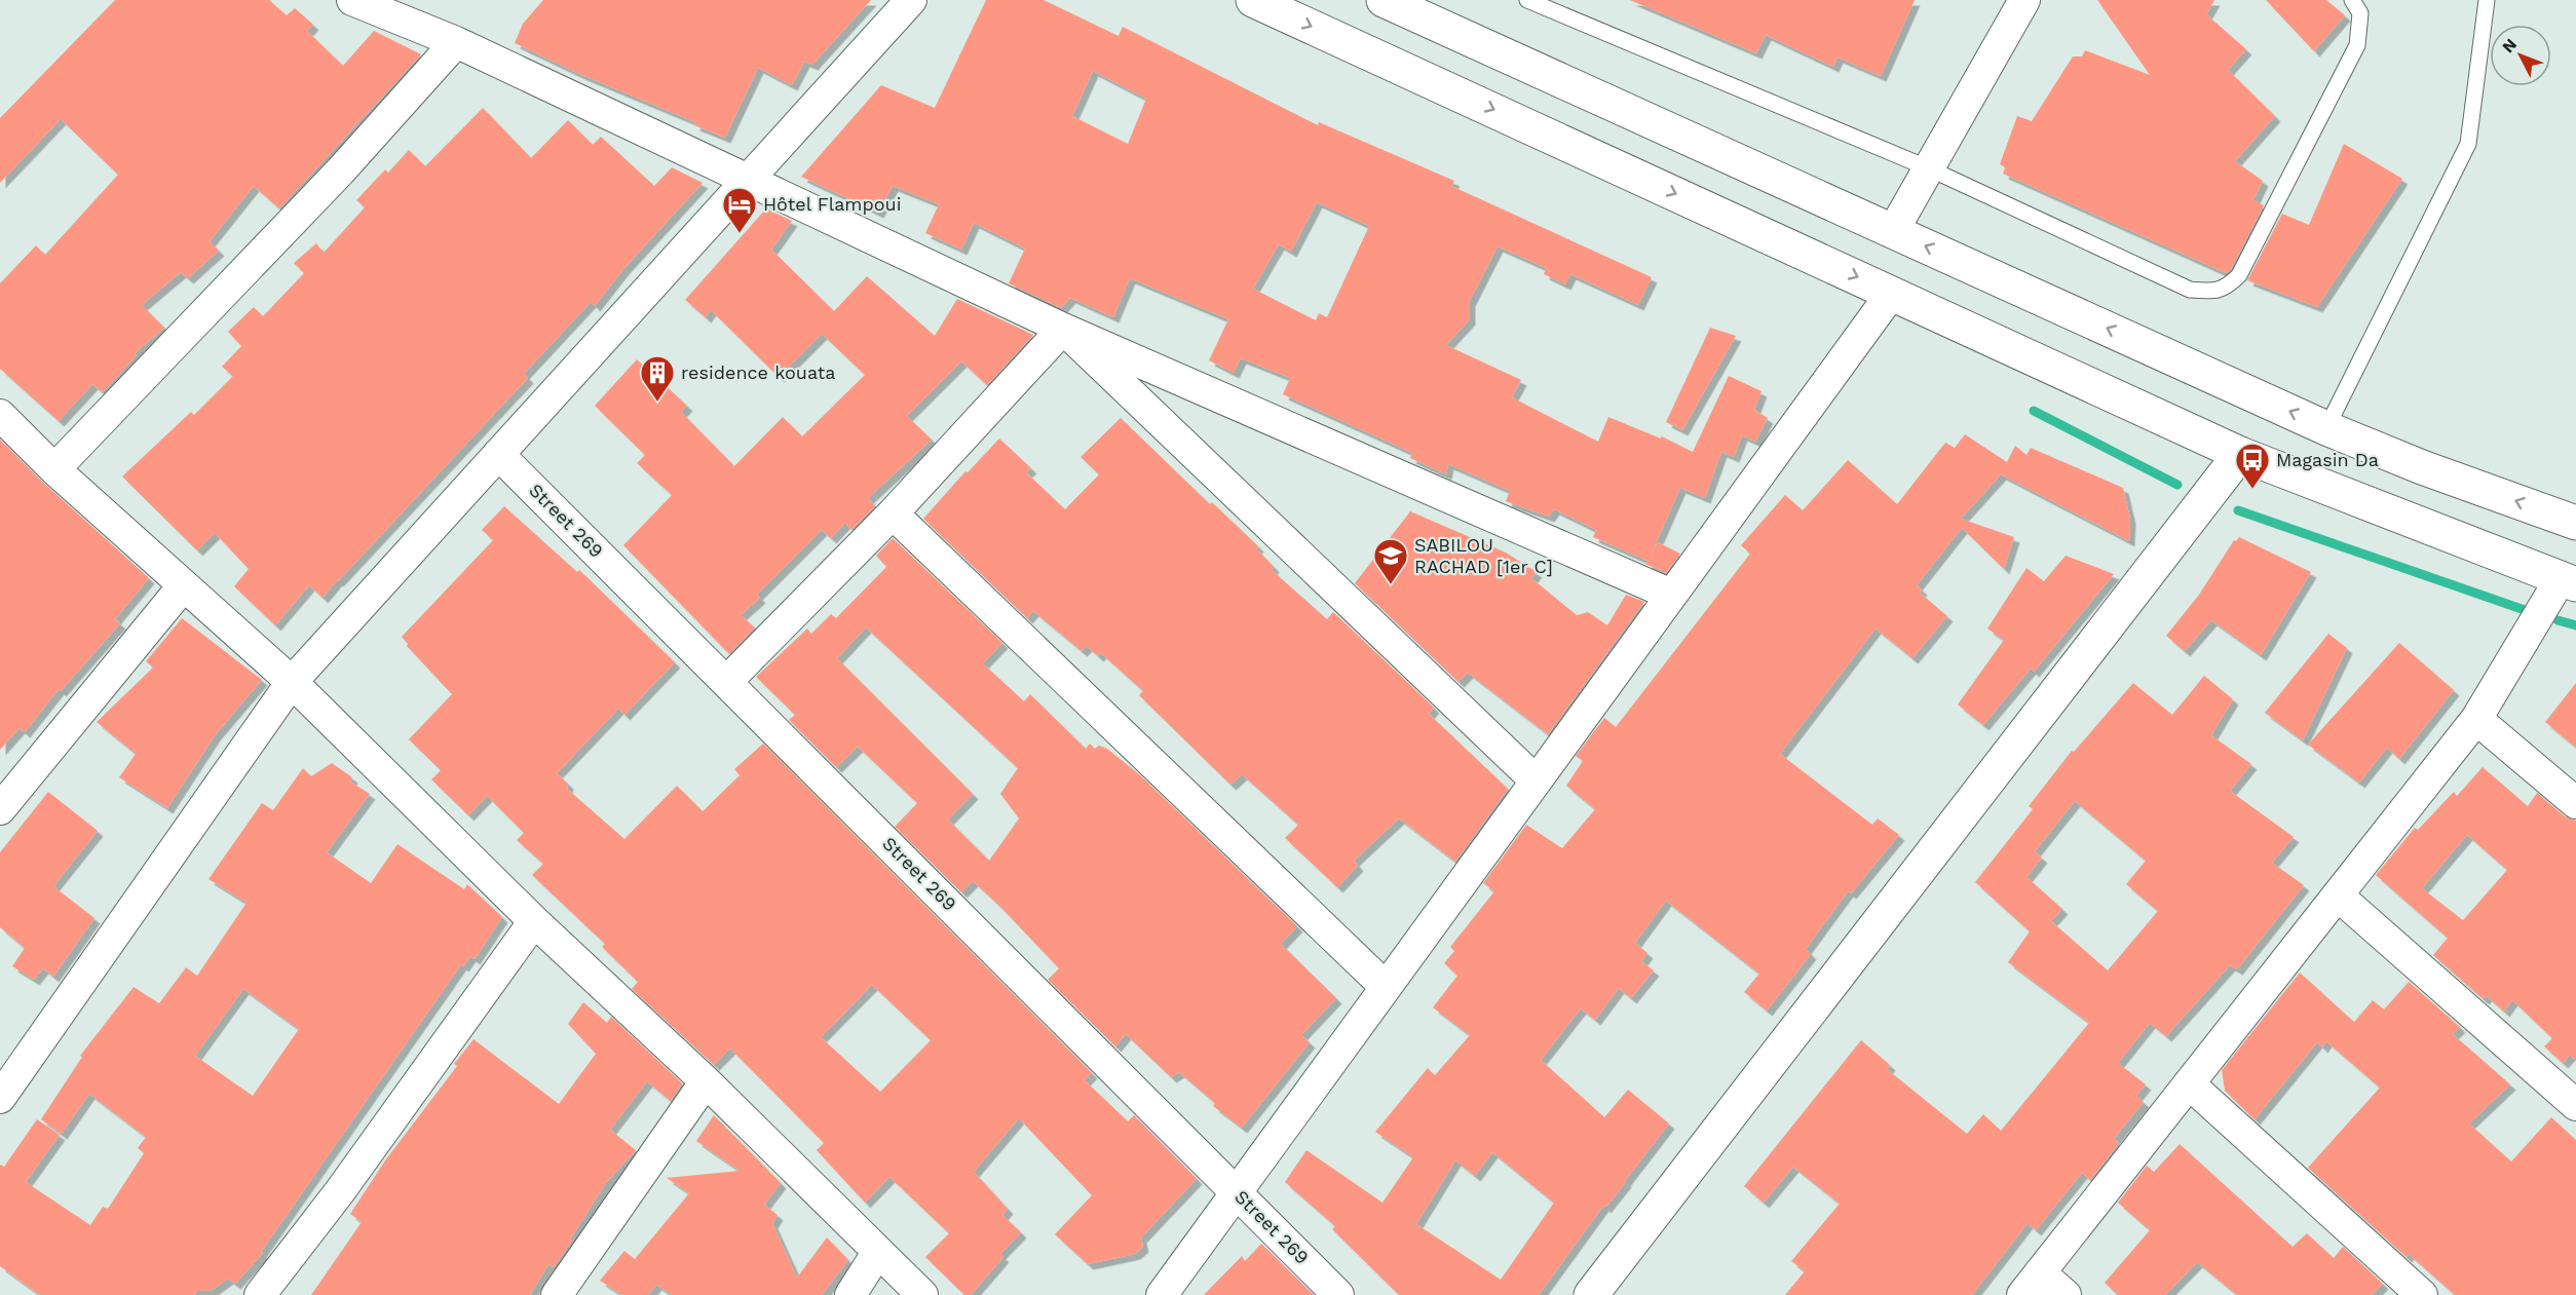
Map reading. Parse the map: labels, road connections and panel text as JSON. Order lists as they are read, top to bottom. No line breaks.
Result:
{"streets":{"street":["Street 269"]},"places":{"hotel":["Hôtel Flampoui"],"building":["residence kouata"],"bus stop":["Magasin Da"],"school or university":["SABILOU RACHAD [1er C]"]},"north":"top left"}
